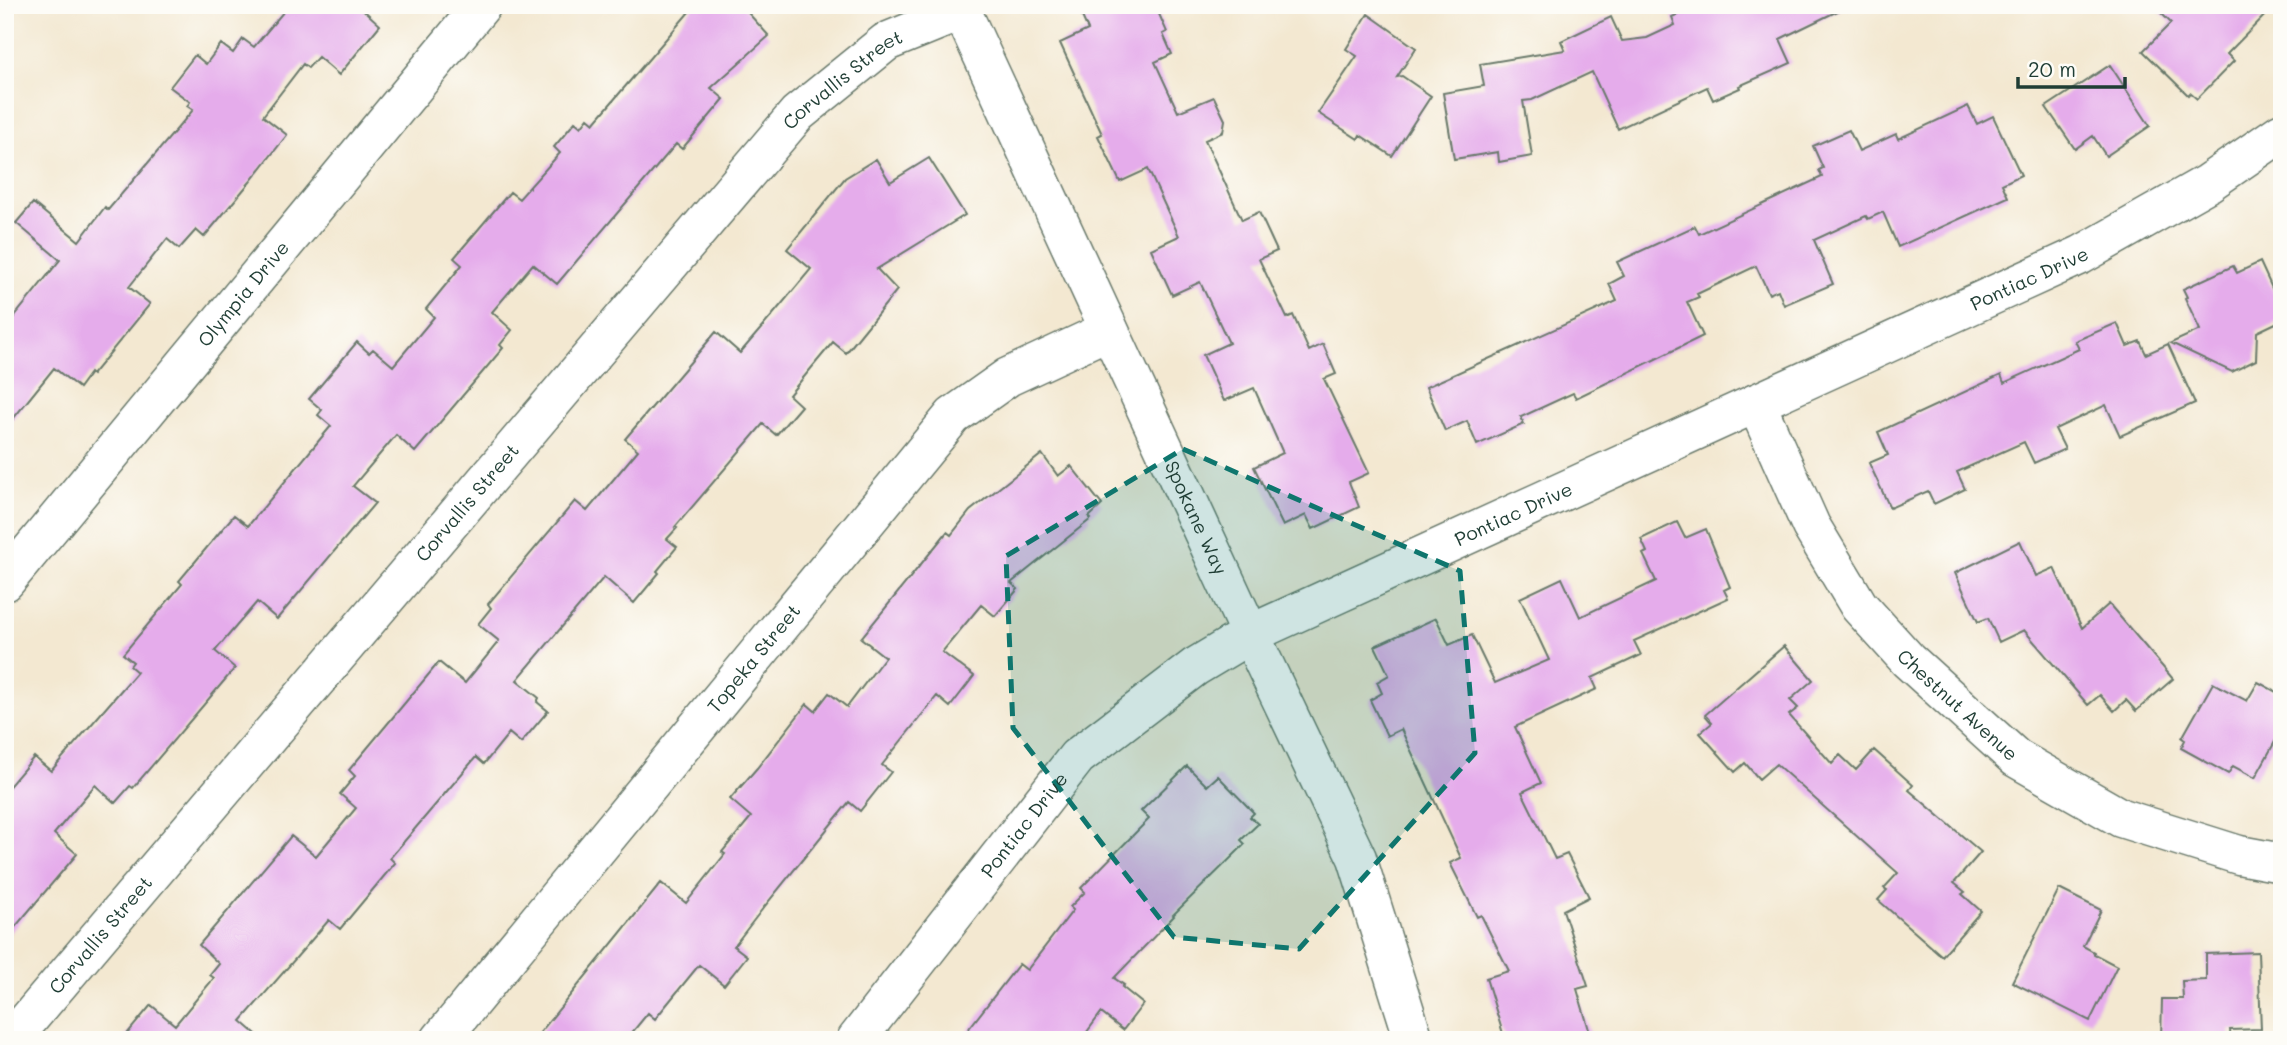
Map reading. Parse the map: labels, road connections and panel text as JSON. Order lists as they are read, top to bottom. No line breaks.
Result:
{"streets":{"street":["Corvallis Street","Pontiac Drive","Olympia Drive","Spokane Way","Topeka Street","Chestnut Avenue"]},"crossings":[["Corvallis Street","Spokane Way"],["Pontiac Drive","Spokane Way"],["Pontiac Drive","Chestnut Avenue"],["Spokane Way","Topeka Street"]],"scale_bar":"20 m"}
